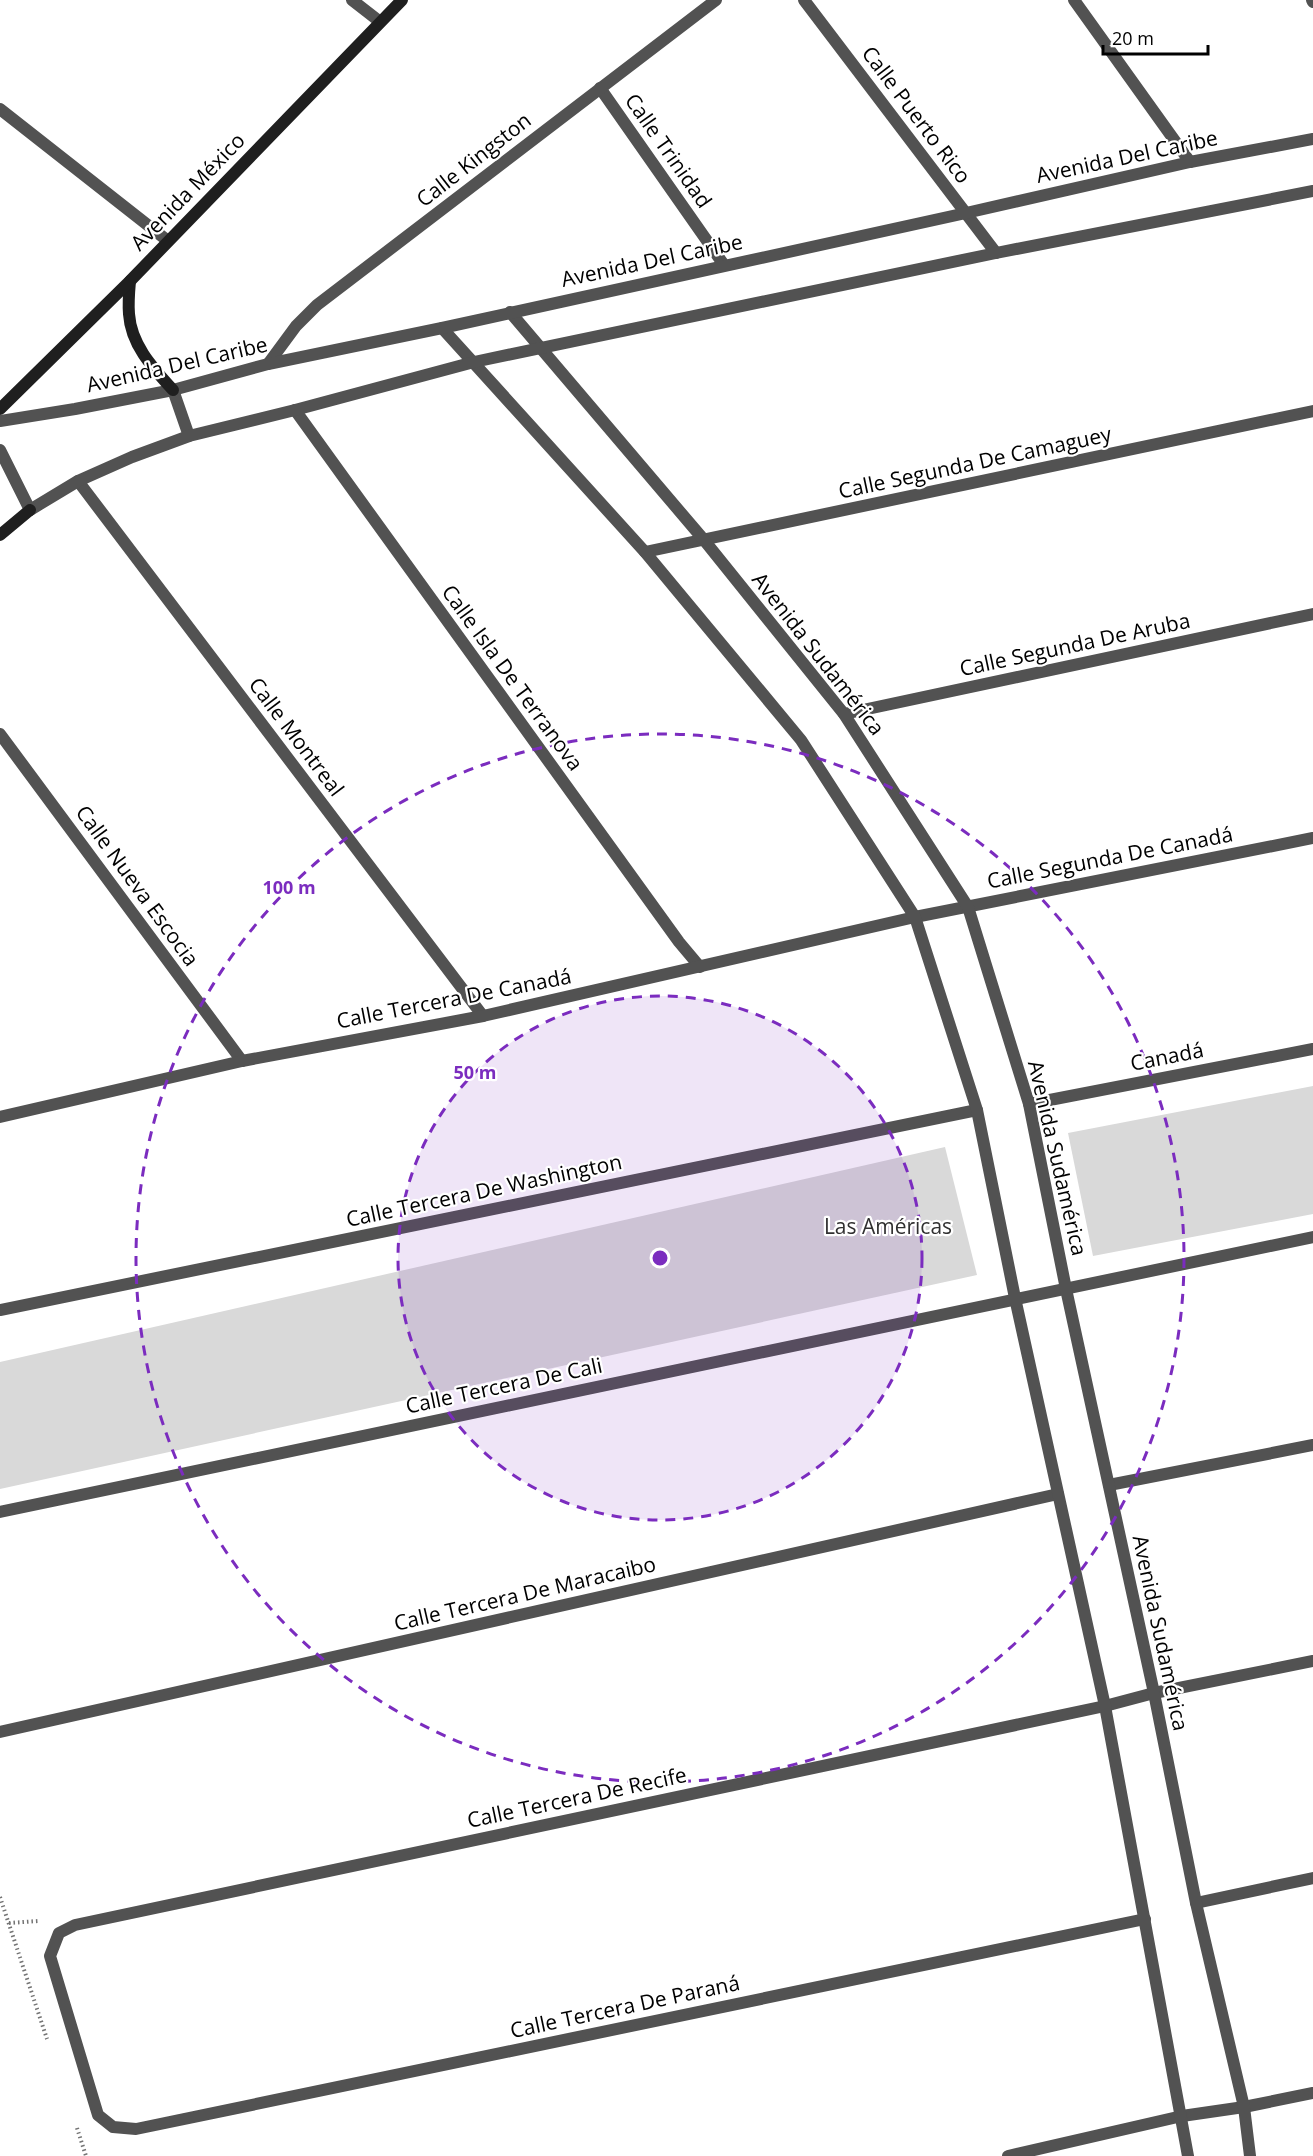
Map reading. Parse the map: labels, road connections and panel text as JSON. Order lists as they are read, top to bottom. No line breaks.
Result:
{"streets":{"main road":["Avenida México"],"street":["Calle Puerto Rico","Calle Trinidad","Avenida Del Caribe","Calle Kingston","Calle Segunda De Camaguey","Calle Segunda De Aruba","Avenida Sudamérica","Calle Isla De Terranova","Calle Montreal","Calle Segunda De Canadá","Calle Nueva Escocia","Calle Tercera De Canadá","Canadá","Calle Tercera De Washington","Calle Tercera De Cali","Calle Tercera De Maracaibo","Calle Tercera De Recife","Calle Tercera De Paraná"]},"crossings":[["Calle Puerto Rico","Avenida Del Caribe"],["Calle Trinidad","Avenida Del Caribe"],["Calle Trinidad","Calle Kingston"],["Avenida Del Caribe","Calle Kingston"],["Avenida Del Caribe","Avenida Sudamérica"],["Calle Segunda De Camaguey","Avenida Sudamérica"],["Calle Segunda De Aruba","Avenida Sudamérica"],["Avenida Sudamérica","Calle Segunda De Canadá"],["Avenida Sudamérica","Canadá"],["Avenida Sudamérica","Calle Tercera De Cali"],["Avenida Sudamérica","Calle Tercera De Recife"],["Calle Isla De Terranova","Calle Tercera De Canadá"],["Calle Montreal","Calle Tercera De Canadá"],["Calle Segunda De Canadá","Calle Tercera De Canadá"],["Calle Nueva Escocia","Calle Tercera De Canadá"],["Calle Tercera De Recife","Calle Tercera De Paraná"]],"parks":["Las Américas"],"scale_bar":"20 m","rings":["100 m","50 m"]}
